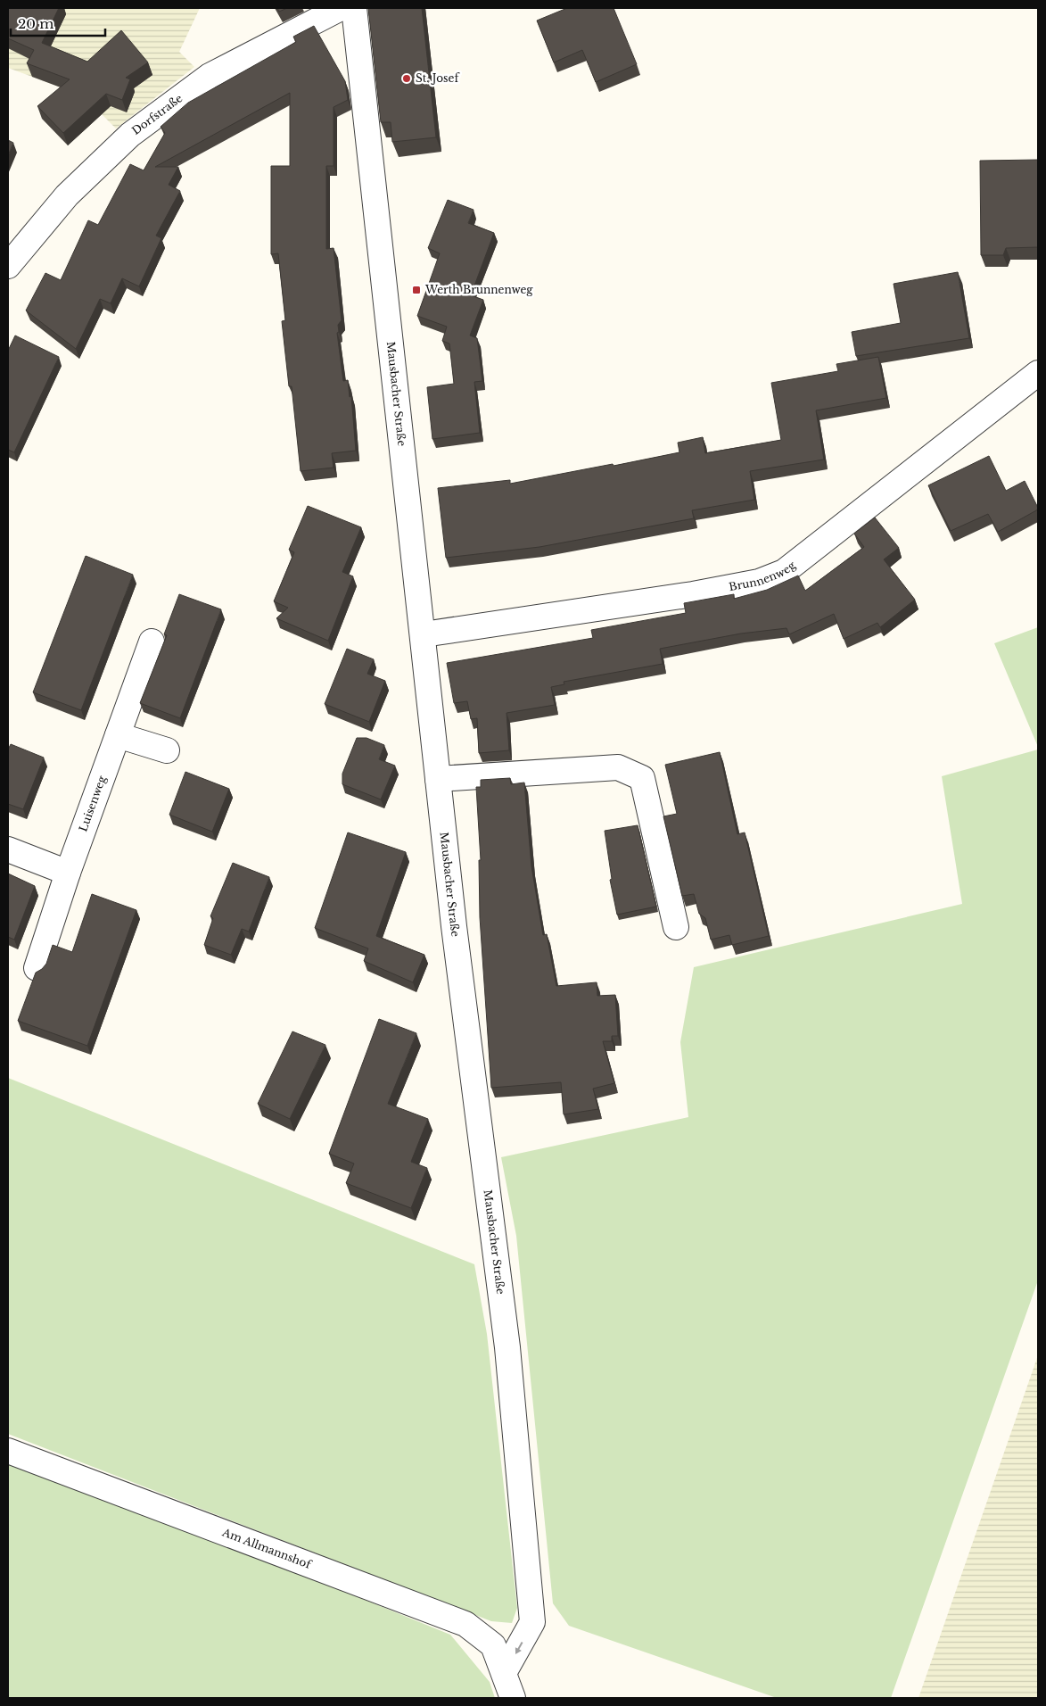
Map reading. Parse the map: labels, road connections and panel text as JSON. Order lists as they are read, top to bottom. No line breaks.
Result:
{"streets":{"street":["Dorfstraße","Mausbacher Straße","Brunnenweg","Luisenweg","Am Allmannshof"]},"crossings":[["Mausbacher Straße","Brunnenweg"],["Mausbacher Straße","Am Allmannshof"]],"one_way":["Mausbacher Straße"],"places":{"other":["St. Josef"],"transit":["Werth Brunnenweg"]},"scale_bar":"20 m"}
